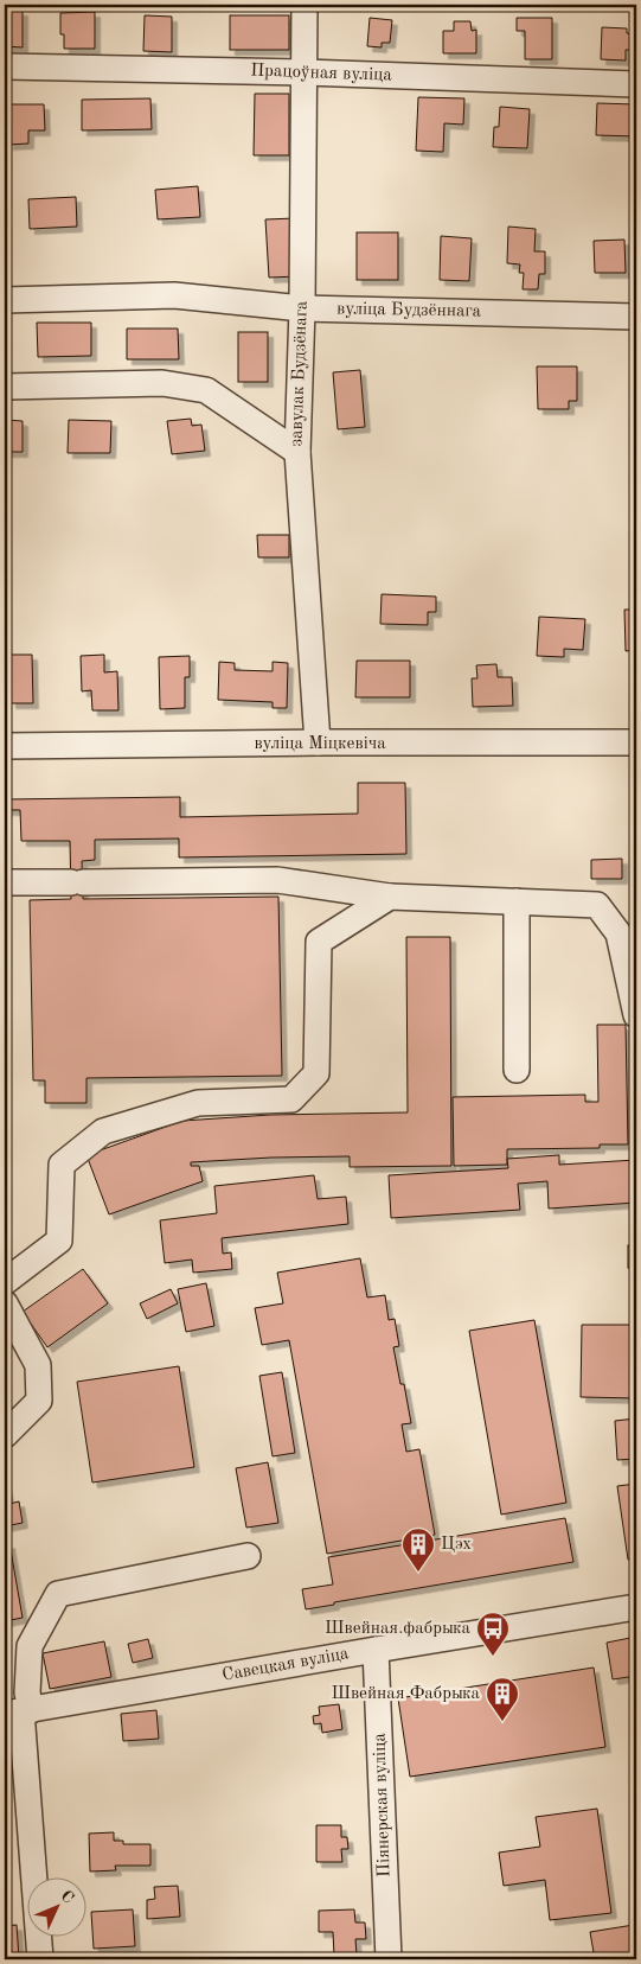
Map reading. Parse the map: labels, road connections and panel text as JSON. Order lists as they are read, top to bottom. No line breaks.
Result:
{"streets":{"street":["Працоўная вуліца","вуліца Будзённага","завулак Будзёнага","вуліца Міцкевіча","Савецкая вуліца","Піянерская вуліца"]},"crossings":[["Працоўная вуліца","завулак Будзёнага"],["вуліца Будзённага","завулак Будзёнага"],["завулак Будзёнага","вуліца Міцкевіча"],["Савецкая вуліца","Піянерская вуліца"]],"places":{"building":["Цэх","Швейная Фабрыка"],"bus stop":["Швейная фабрыка"]},"north":"top right"}
